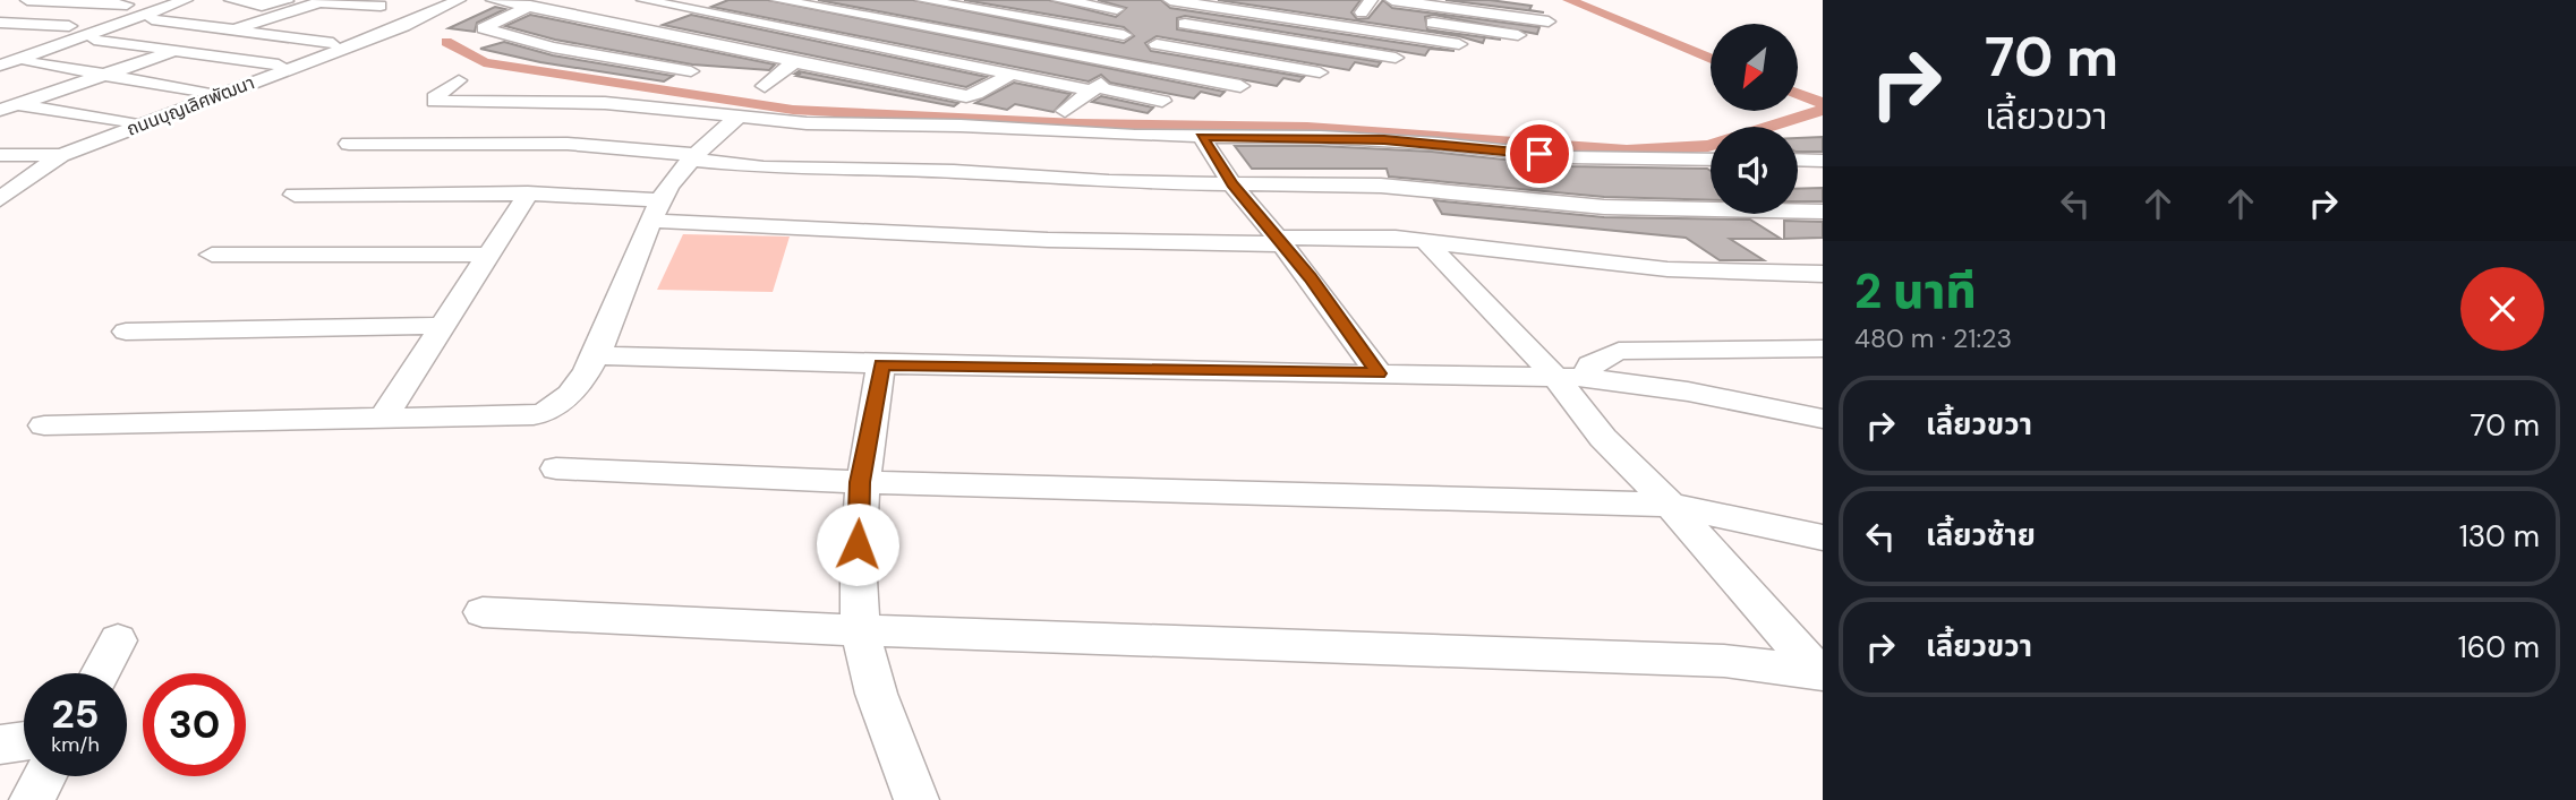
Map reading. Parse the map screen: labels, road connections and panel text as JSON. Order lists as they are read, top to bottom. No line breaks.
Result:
{"streets":{"street":["ถนนบุญเลิศพัฒนา"]},"north":"bottom left","page":{"turn":["70 m","เลี้ยวขวา"],"heading":["2 นาที","480 m · 21:23"],"list":[{"name":"เลี้ยวขวา","value":"70 m"},{"name":"เลี้ยวซ้าย","value":"130 m"},{"name":"เลี้ยวขวา","value":"160 m"}],"speed":"25 km/h","limit":"30"}}
